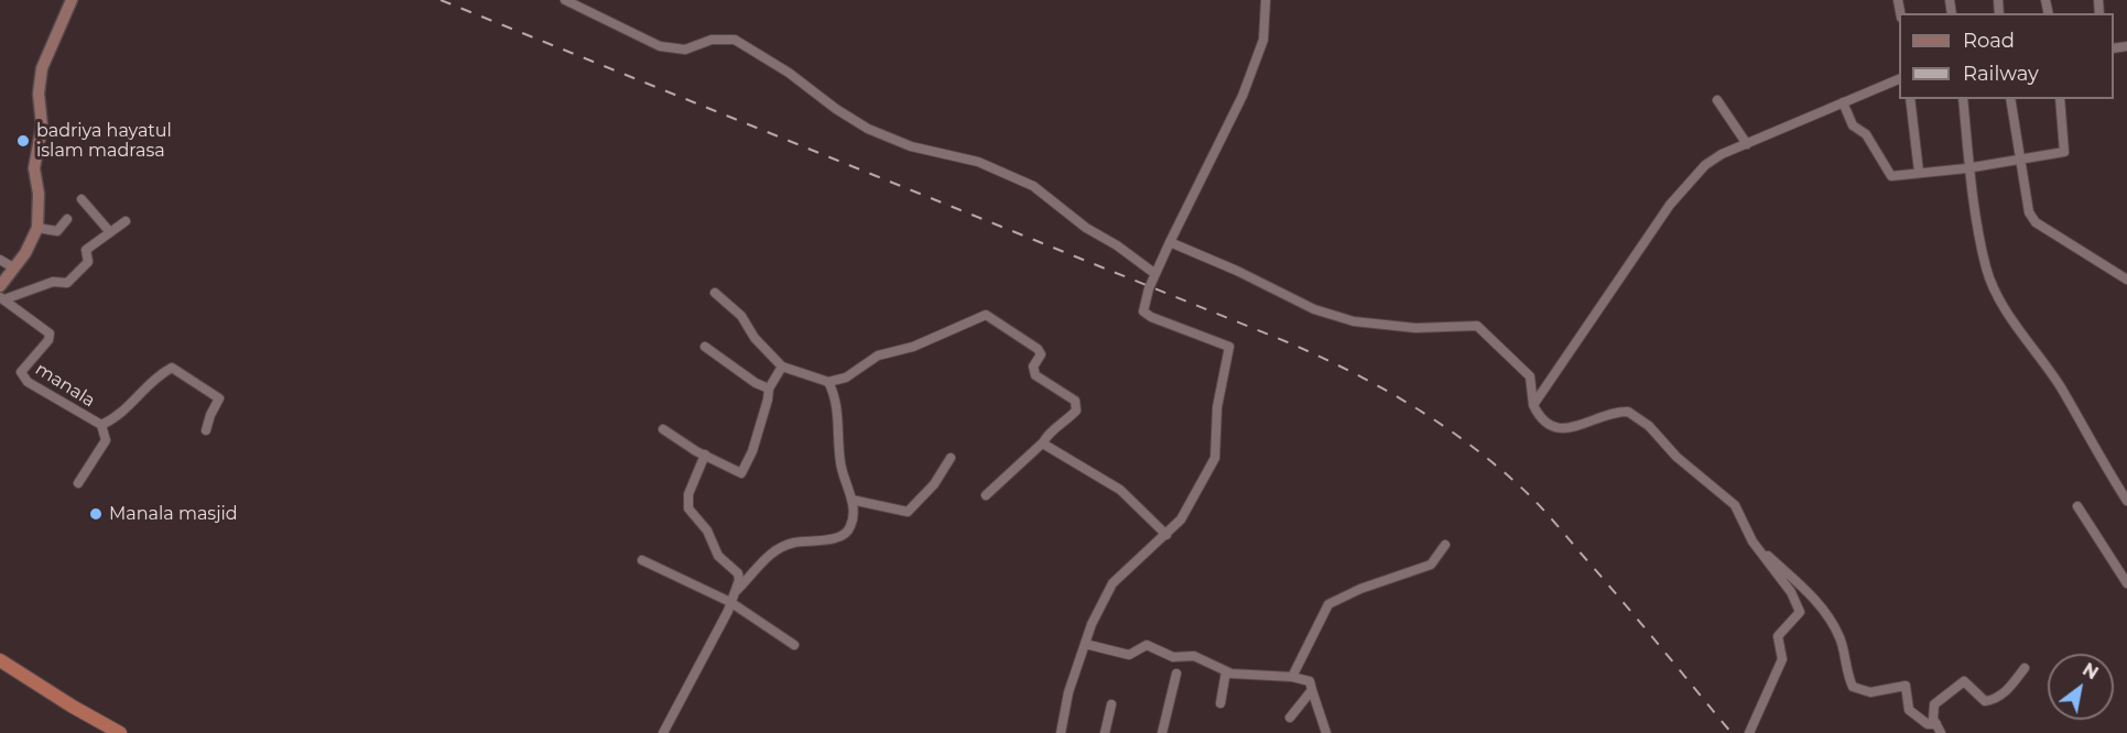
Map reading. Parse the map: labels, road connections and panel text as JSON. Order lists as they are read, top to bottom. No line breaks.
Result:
{"streets":{"street":["manala"]},"places":["badriya hayatul islam madrasa","Manala masjid"],"legend":["Road","Railway"],"north":"top right"}
